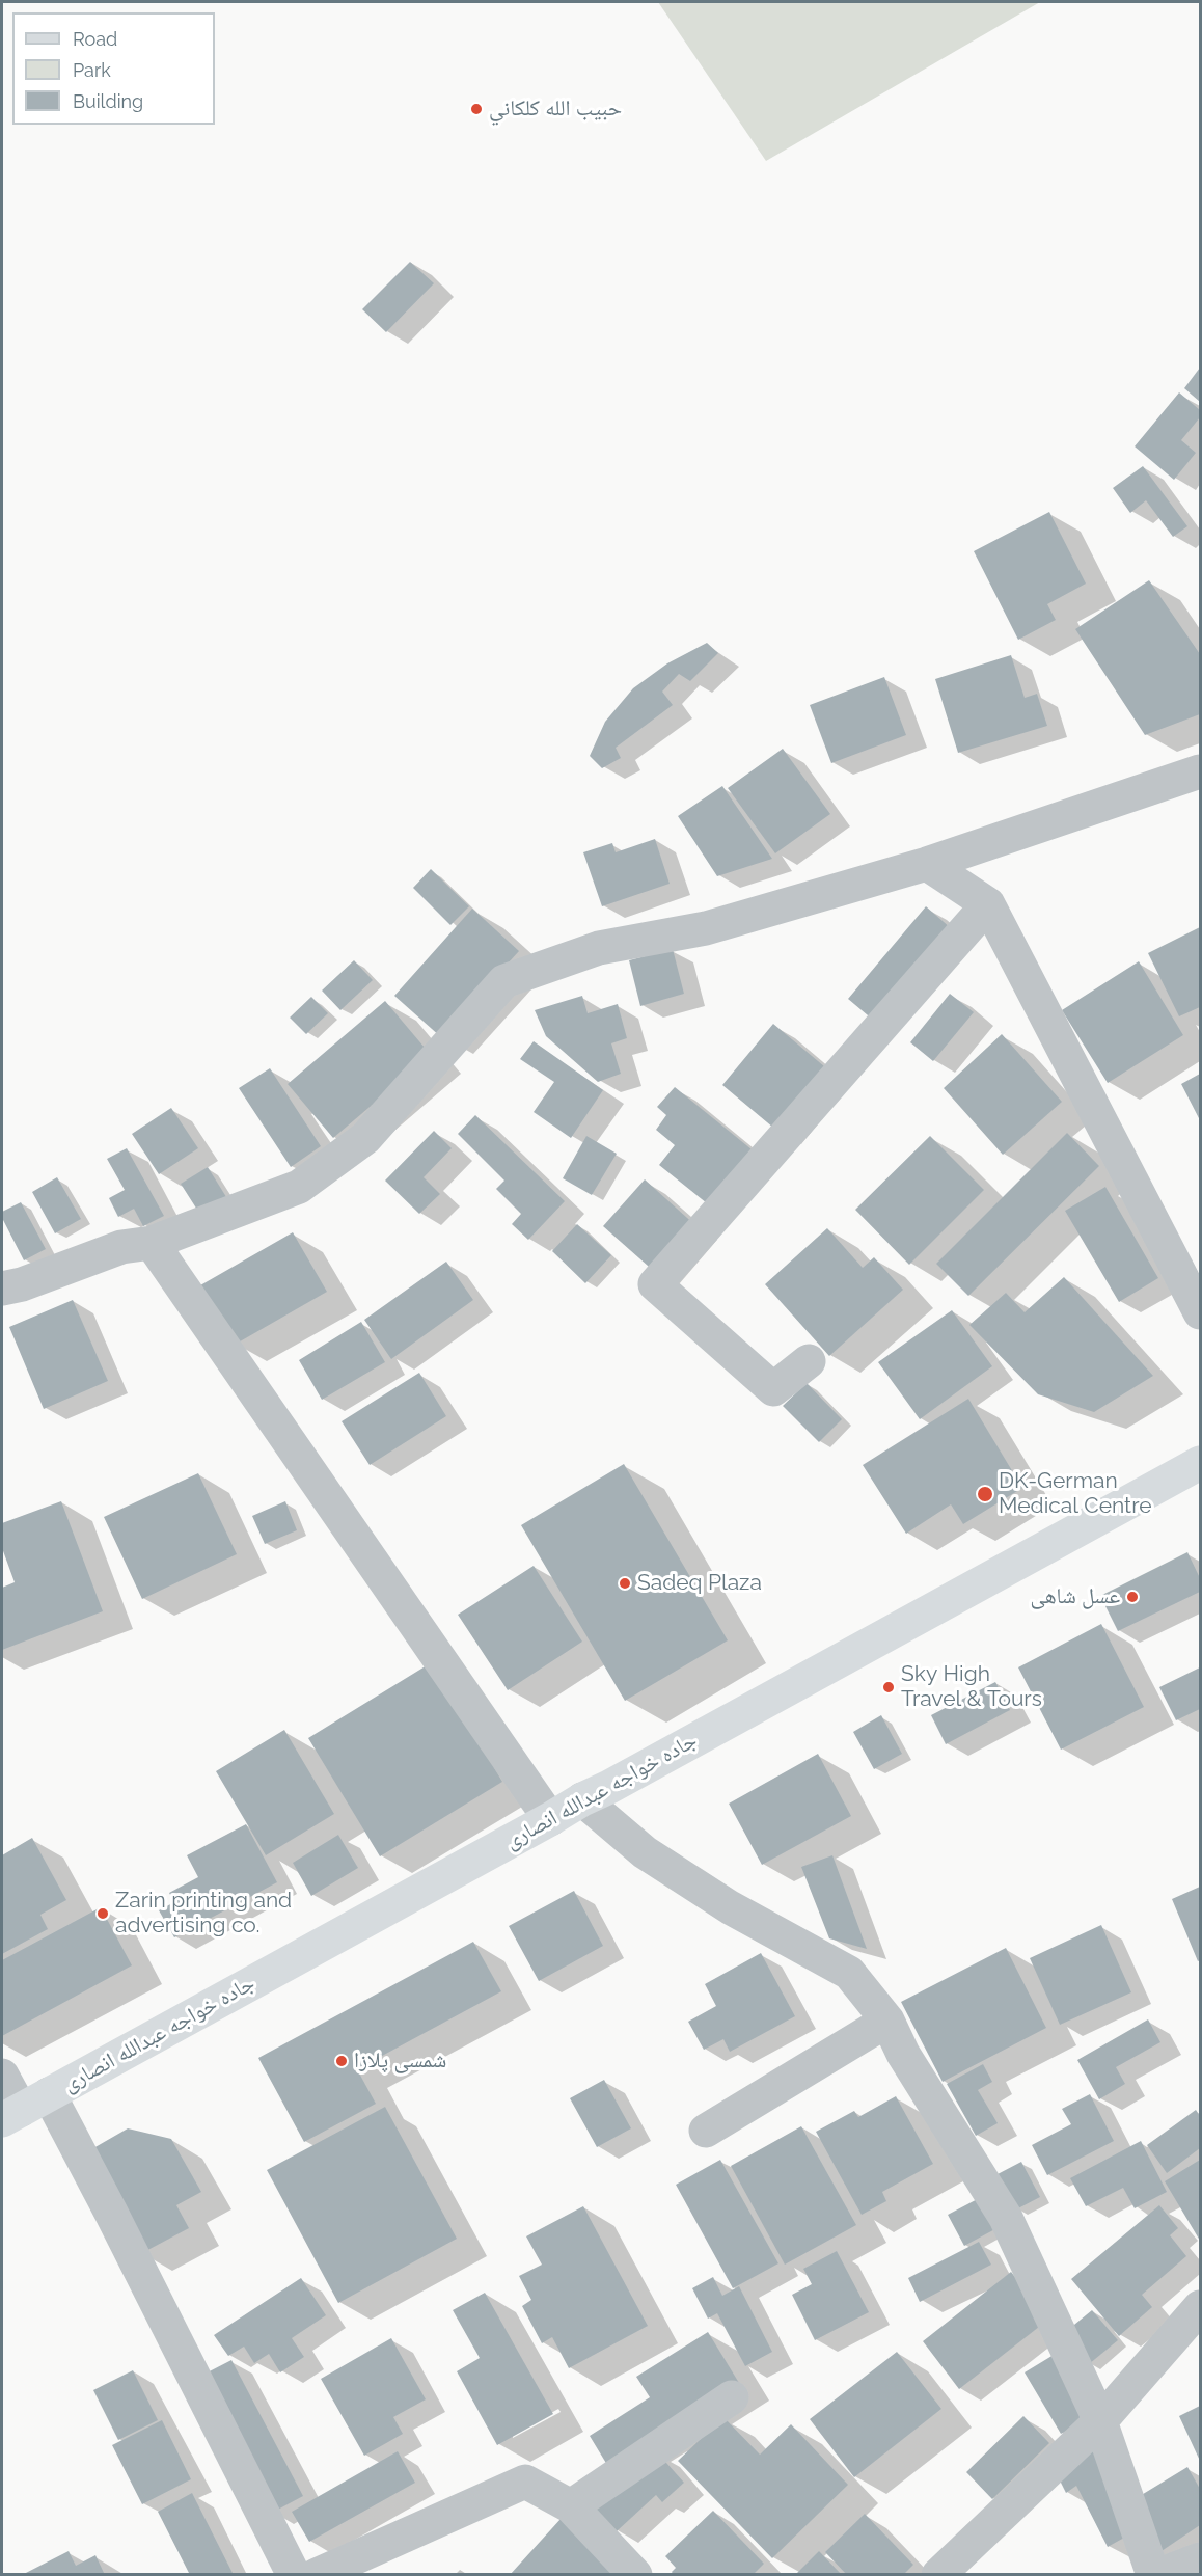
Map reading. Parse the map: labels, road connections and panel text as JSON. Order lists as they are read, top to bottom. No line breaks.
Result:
{"streets":{"main road":["جاده خواجه عبدالله انصاری"]},"places":["حبيب الله کلکاني","DK-German Medical Centre","Sadeq Plaza","عسل شاهی","Sky High Travel & Tours","Zarin printing and advertising co.","شمسی پلازا"],"legend":["Road","Park","Building"]}
